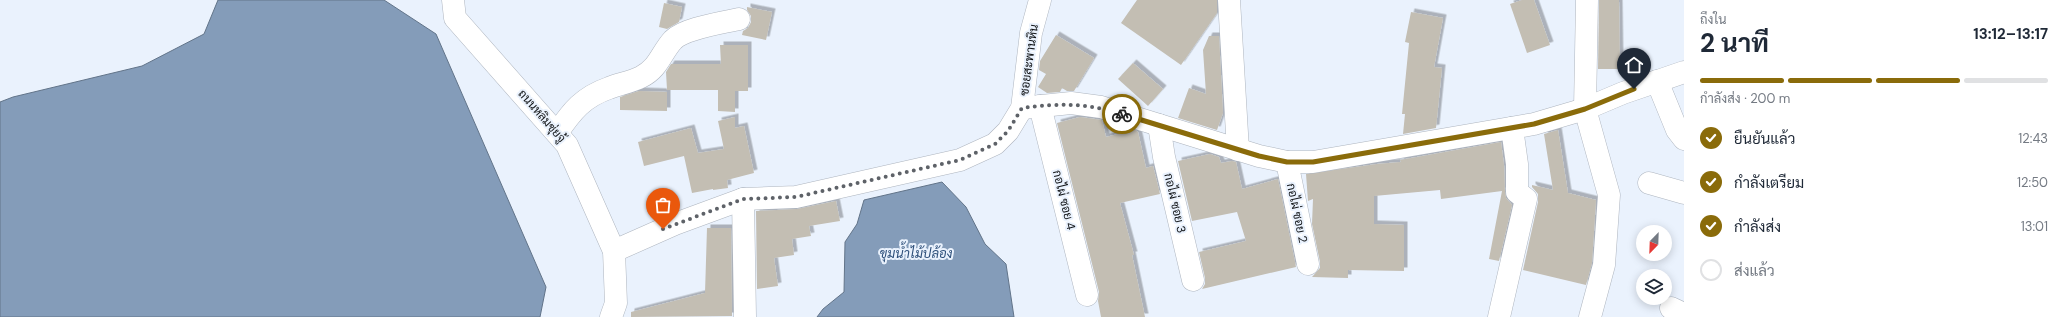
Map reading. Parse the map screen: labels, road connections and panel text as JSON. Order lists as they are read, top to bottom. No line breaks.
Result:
{"streets":{"street":["ซอยสะพานหิน","ถนนหลิมซุ่ยจู้","กอไผ่ ซอย 4","กอไผ่ ซอย 3","กอไผ่ ซอย 2"]},"crossings":[["ซอยสะพานหิน","ถนนหลิมซุ่ยจู้"],["ซอยสะพานหิน","กอไผ่ ซอย 4"]],"water":["ขุมน้ำไม้ปล้อง"],"north":"bottom left","page":{"heading":["2 นาที","ถึงใน","13:12–13:17"],"bar":"กำลังส่ง · 200 m","list":[["ยืนยันแล้ว","12:43"],["กำลังเตรียม","12:50"],["กำลังส่ง","13:01"],"ส่งแล้ว"]}}
